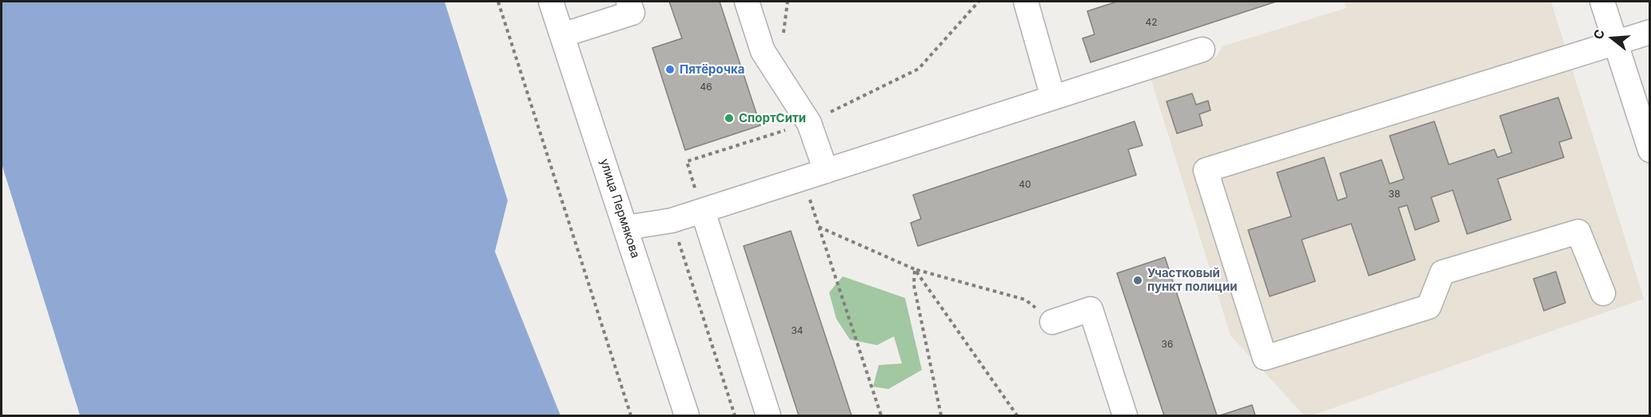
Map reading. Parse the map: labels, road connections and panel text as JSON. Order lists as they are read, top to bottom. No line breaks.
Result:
{"streets":{"street":["улица Пермякова"]},"places":["Пятёрочка","СпортСити","Участковый пункт полиции"],"house_numbers":["42","46","40","38","34","36"],"north":"left"}
